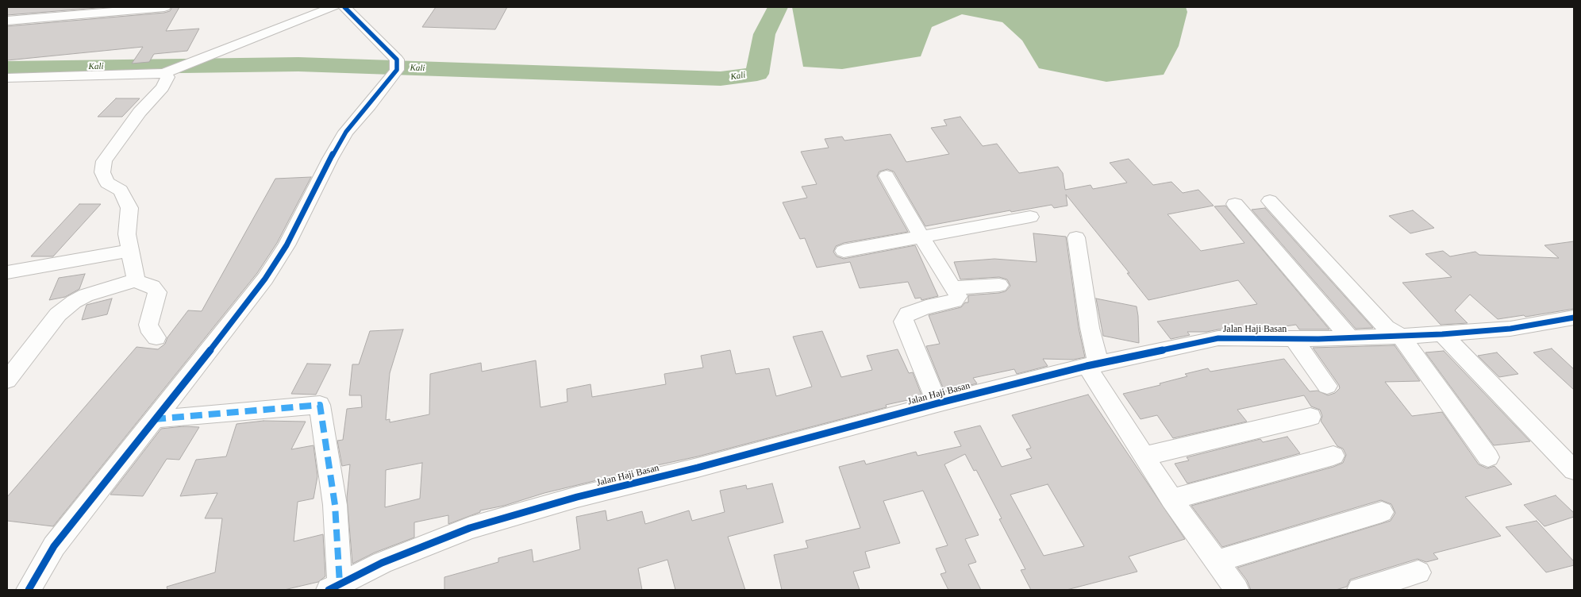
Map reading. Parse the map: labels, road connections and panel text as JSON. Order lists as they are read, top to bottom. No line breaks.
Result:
{"streets":{"street":["Jalan Haji Basan"]},"water":["Kali"]}
